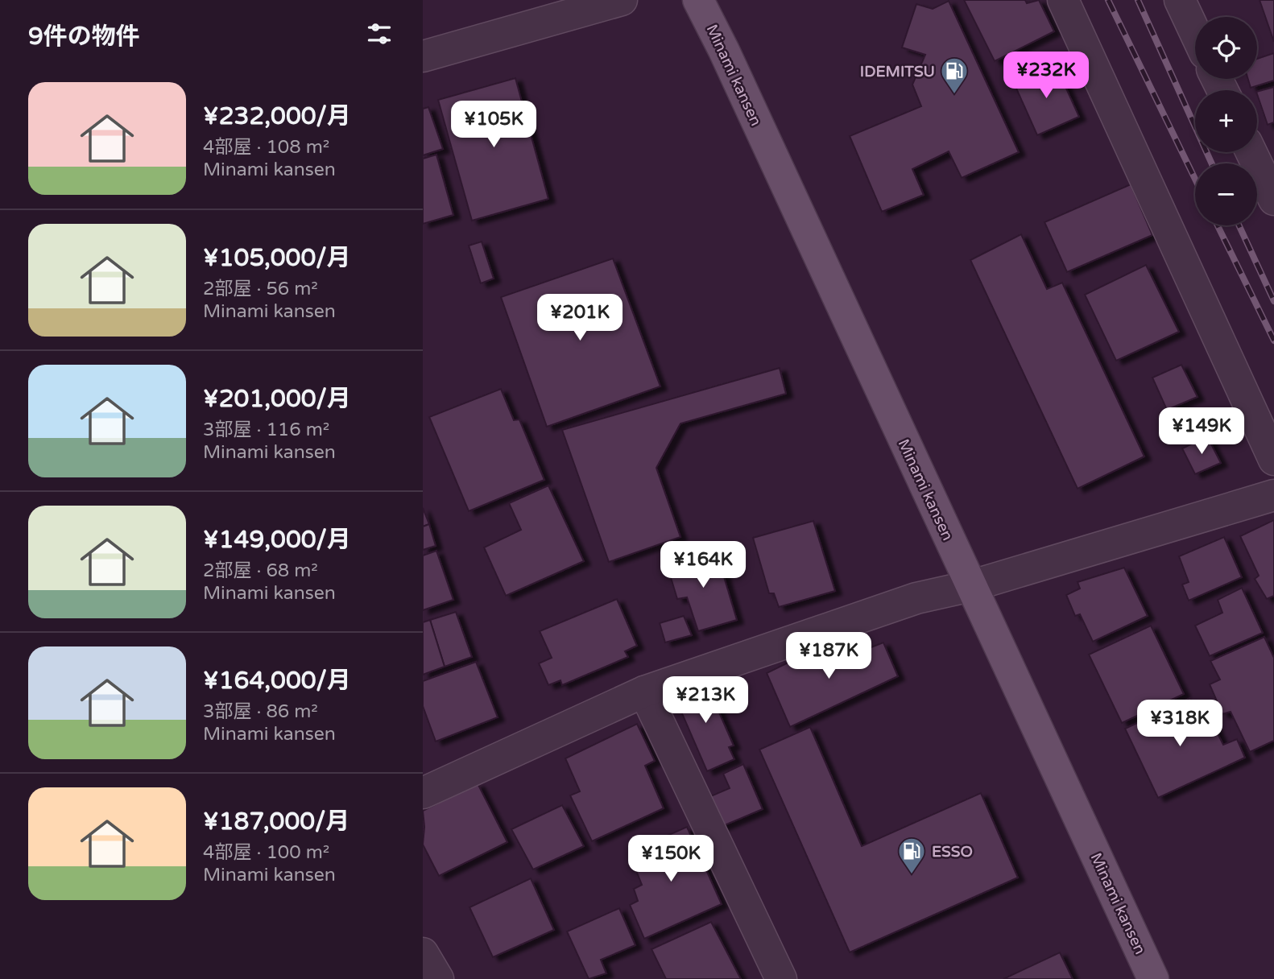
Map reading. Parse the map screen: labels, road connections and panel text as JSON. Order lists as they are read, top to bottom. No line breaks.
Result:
{"streets":{"main road":["Minami kansen"]},"places":{"fuel station":["IDEMITSU","ESSO"]},"page":{"heading":"9件の物件","map_buttons":["+","−"],"price":["¥232K","¥105K","¥201K","¥149K","¥164K","¥187K","¥213K","¥318K","¥150K"],"list":[{"name":"¥232,000/月","note":"4部屋 · 108 m² · Minami kansen"},{"name":"¥105,000/月","note":"2部屋 · 56 m² · Minami kansen"},{"name":"¥201,000/月","note":"3部屋 · 116 m² · Minami kansen"},{"name":"¥149,000/月","note":"2部屋 · 68 m² · Minami kansen"},{"name":"¥164,000/月","note":"3部屋 · 86 m² · Minami kansen"},{"name":"¥187,000/月","note":"4部屋 · 100 m² · Minami kansen"}]}}
